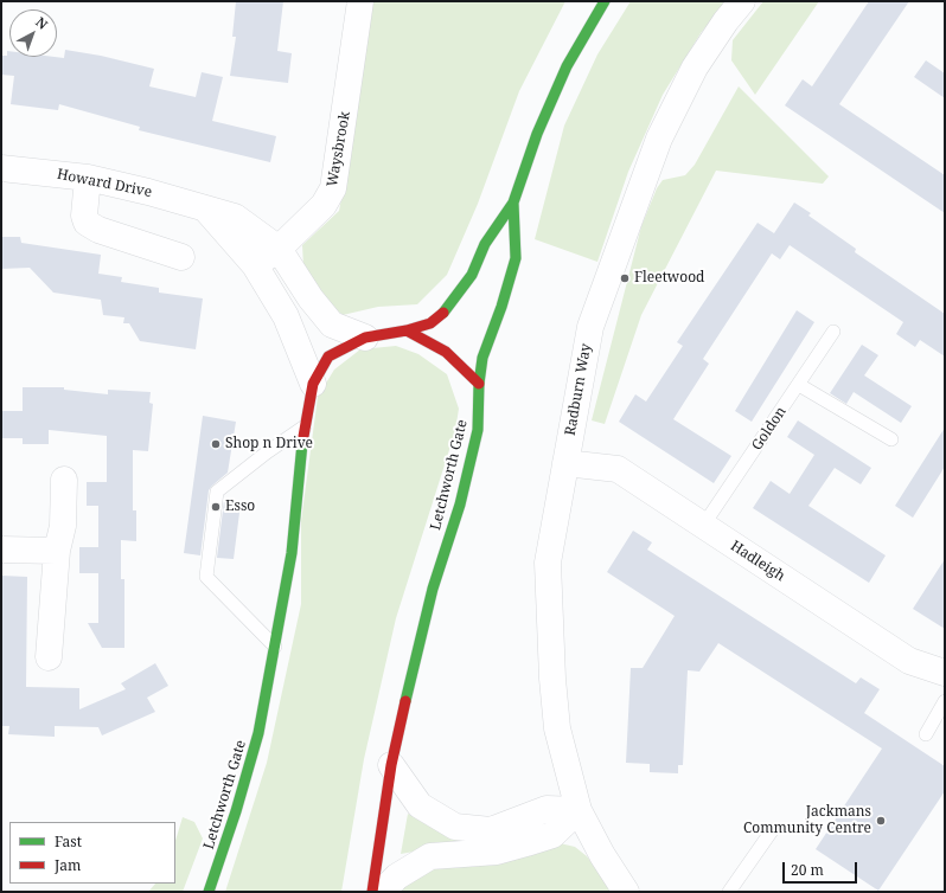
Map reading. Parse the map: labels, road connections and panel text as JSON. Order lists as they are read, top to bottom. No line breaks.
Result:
{"streets":{"main road":["Letchworth Gate"],"street":["Waysbrook","Howard Drive","Radburn Way","Hadleigh"],"lane":["Goldon"]},"crossings":[["Waysbrook","Howard Drive"],["Howard Drive","Letchworth Gate"],["Radburn Way","Hadleigh"],["Goldon","Hadleigh"]],"places":["Fleetwood","Shop n Drive","Esso","Jackmans Community Centre"],"legend":["Fast","Jam"],"scale_bar":"20 m","north":"top right"}
